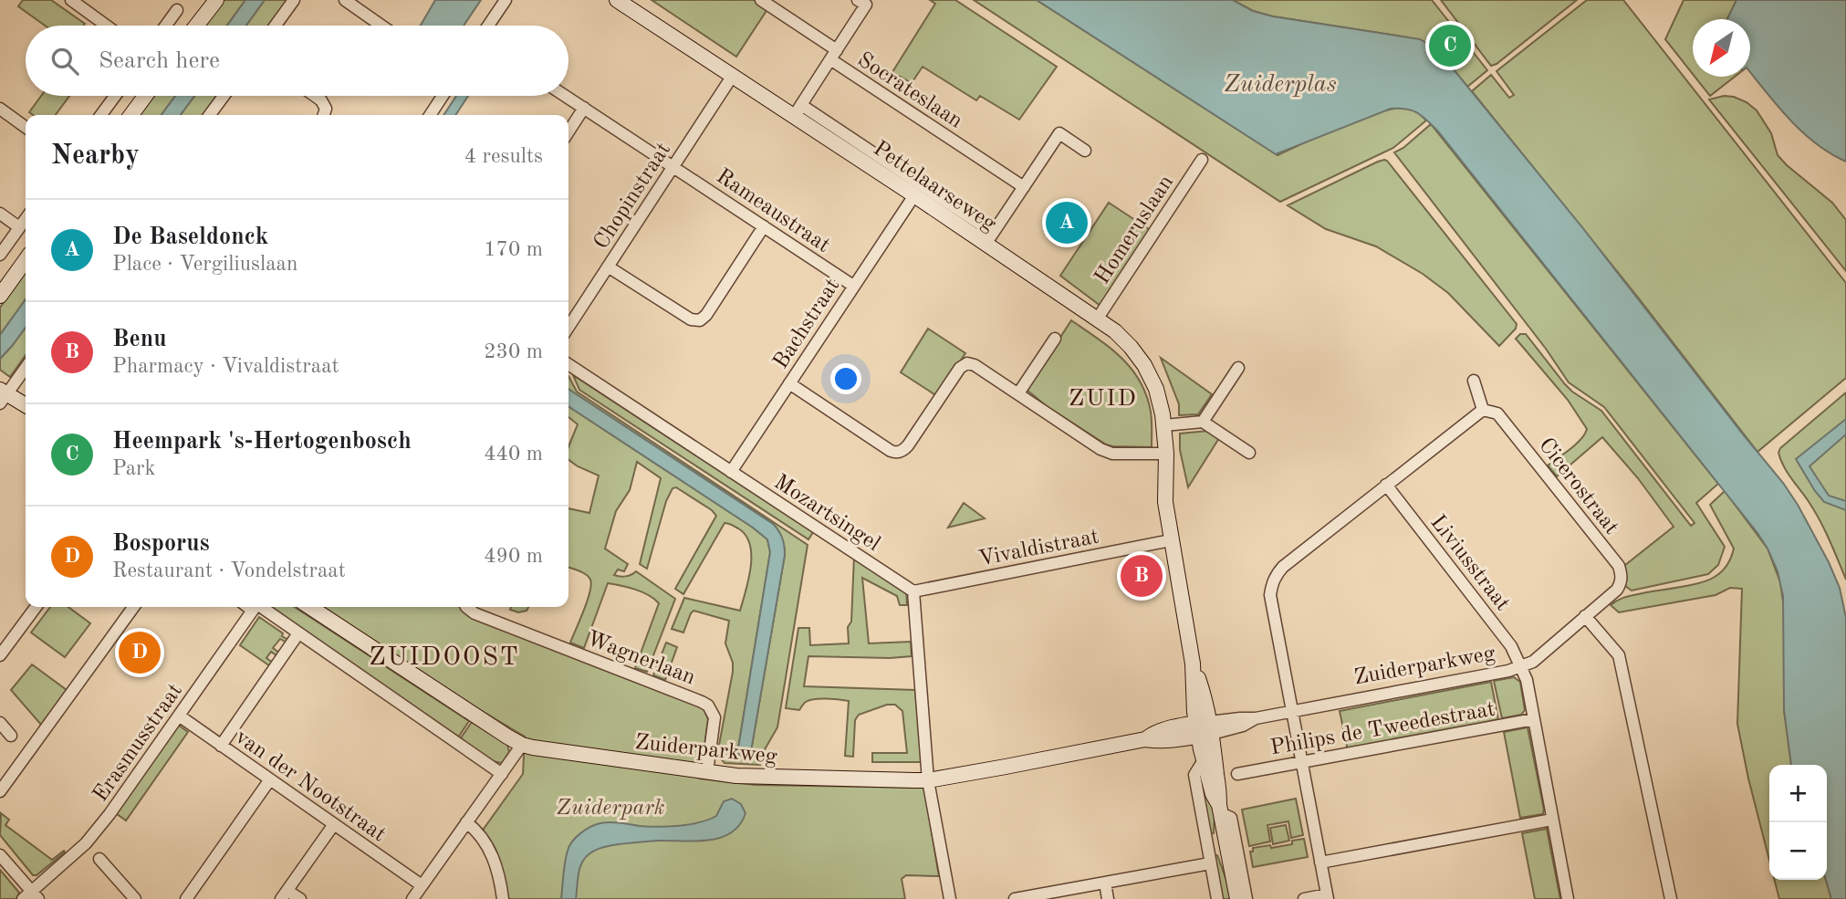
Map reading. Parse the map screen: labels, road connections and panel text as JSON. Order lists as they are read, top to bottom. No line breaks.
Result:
{"streets":{"street":["Socrateslaan","Pettelaarseweg","Chopinstraat","Rameaustraat","Homeruslaan","Bachstraat","Cicerostraat","Mozartsingel","Vivaldistraat","Liviusstraat","Wagnerlaan","Zuiderparkweg","Philips de Tweedestraat","Erasmusstraat","van der Nootstraat"]},"crossings":[["Pettelaarseweg","Chopinstraat"],["Pettelaarseweg","Homeruslaan"],["Pettelaarseweg","Bachstraat"],["Pettelaarseweg","Vivaldistraat"],["Pettelaarseweg","Zuiderparkweg"],["Chopinstraat","Rameaustraat"],["Rameaustraat","Bachstraat"],["Bachstraat","Mozartsingel"],["Cicerostraat","Zuiderparkweg"],["Mozartsingel","Vivaldistraat"],["Liviusstraat","Zuiderparkweg"],["Liviusstraat","Philips de Tweedestraat"],["Wagnerlaan","Zuiderparkweg"],["Erasmusstraat","van der Nootstraat"]],"districts":["ZUID","ZUIDOOST"],"water":["Zuiderplas"],"parks":["Zuiderpark"],"north":"bottom left","page":{"pins":["C","A","B","D"],"search":"Search here","heading":["Nearby","4 results"],"list":[{"mark":"A","name":"De Baseldonck","note":"Place · Vergiliuslaan","value":"170 m"},{"mark":"B","name":"Benu","note":"Pharmacy · Vivaldistraat","value":"230 m"},{"mark":"C","name":"Heempark 's-Hertogenbosch","note":"Park","value":"440 m"},{"mark":"D","name":"Bosporus","note":"Restaurant · Vondelstraat","value":"490 m"}],"map_buttons":["+","−"]}}
